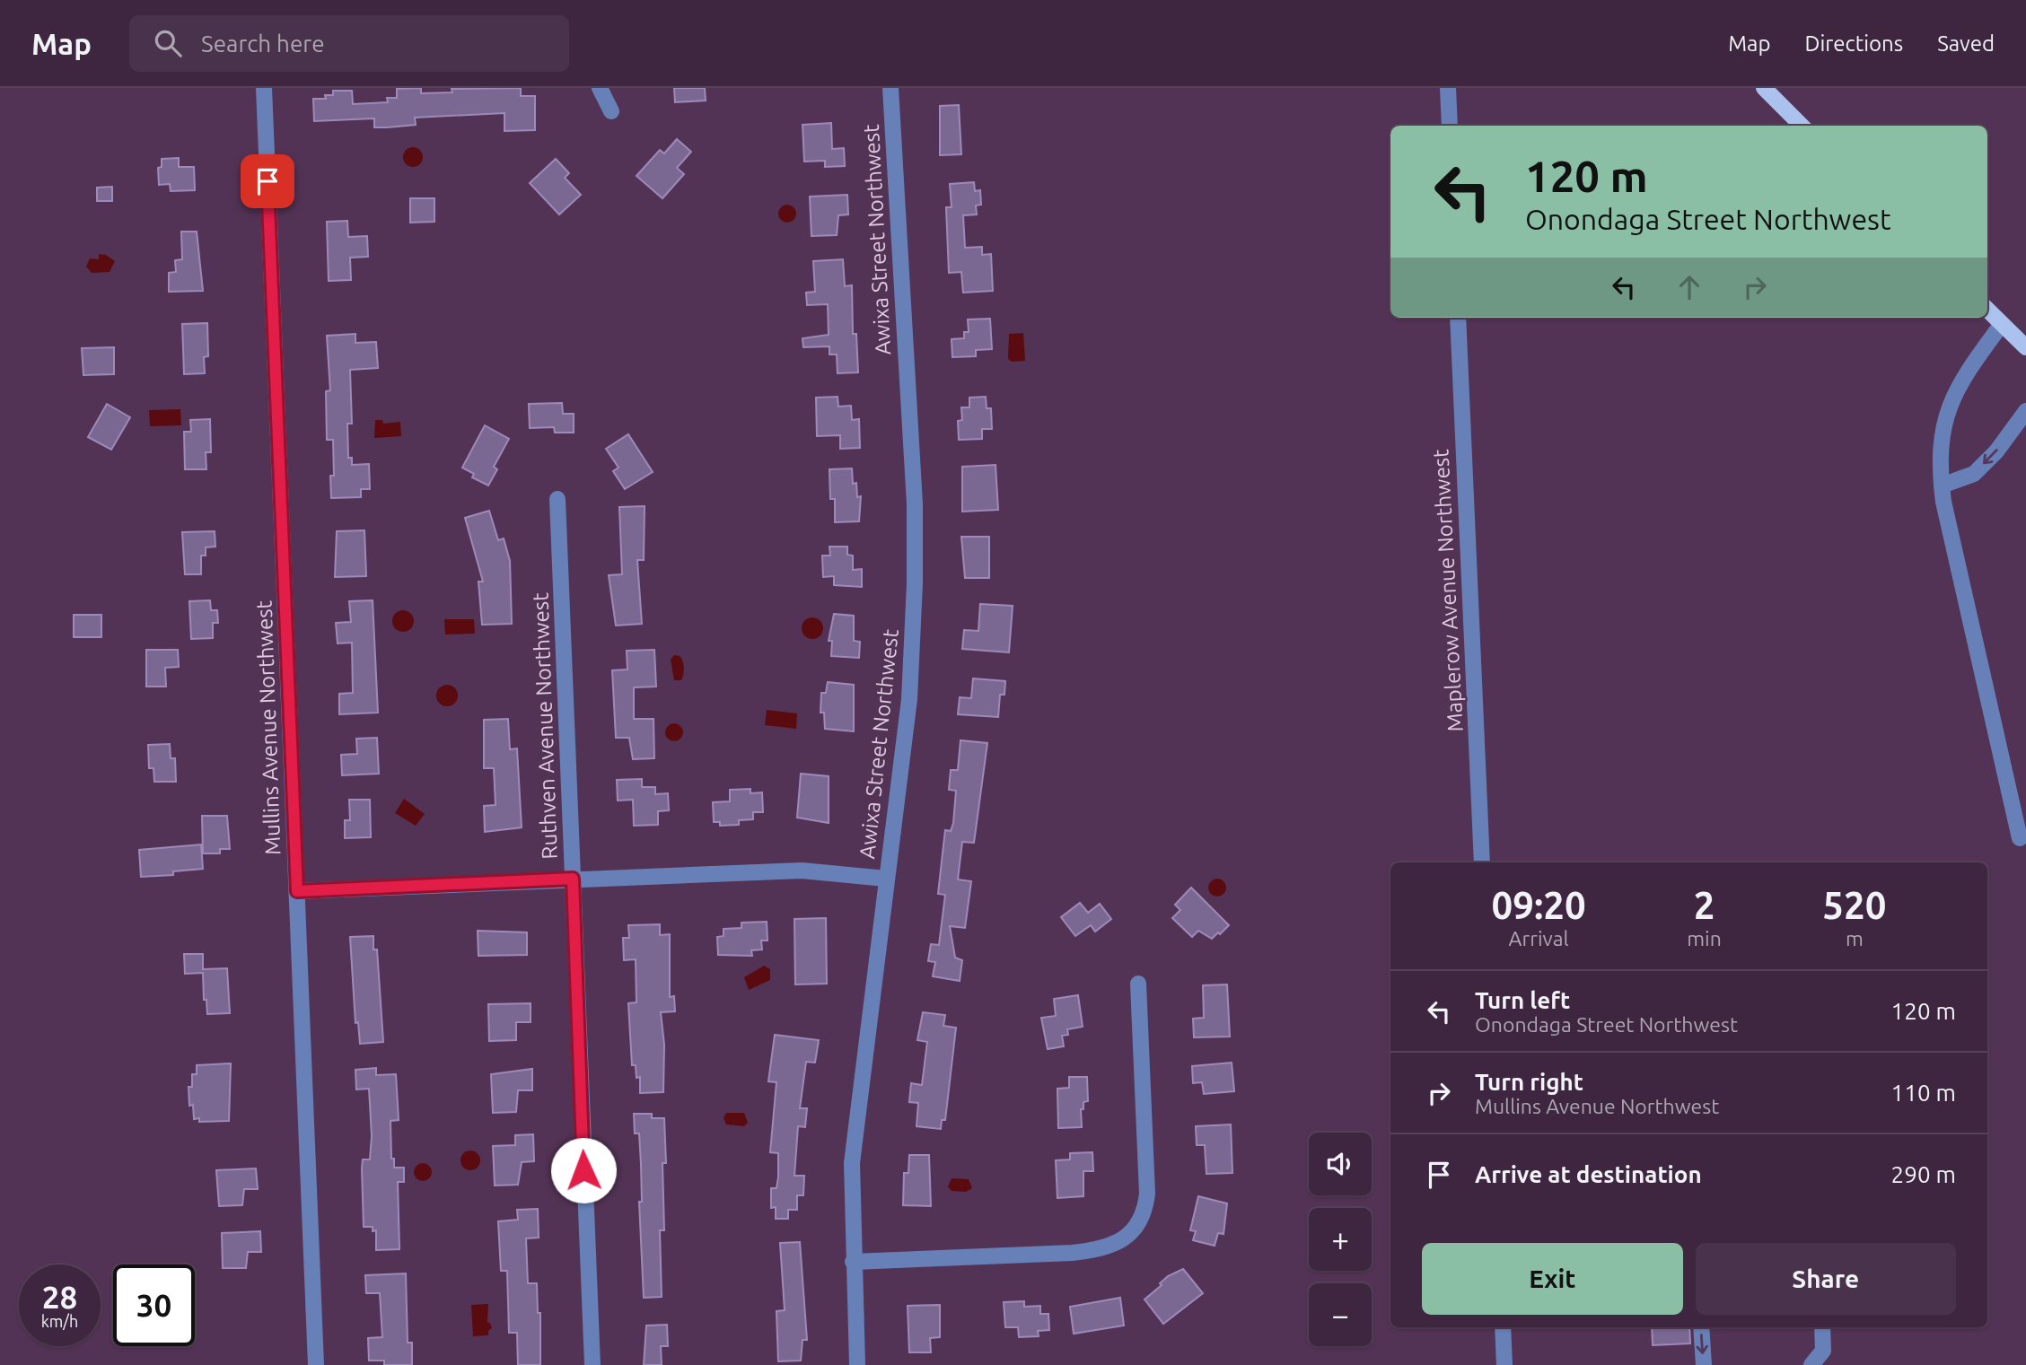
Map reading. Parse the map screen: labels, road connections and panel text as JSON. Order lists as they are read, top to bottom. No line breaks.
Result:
{"streets":{"street":["Awixa Street Northwest","Maplerow Avenue Northwest","Ruthven Avenue Northwest","Mullins Avenue Northwest"]},"page":{"header":"Map","search":"Search here","nav":["Map","Directions","Saved"],"turn":["120 m","Onondaga Street Northwest"],"eta":["09:20","Arrival","2","min","520","m"],"list":[{"name":"Turn left","note":"Onondaga Street Northwest","value":"120 m"},{"name":"Turn right","note":"Mullins Avenue Northwest","value":"110 m"},{"name":"Arrive at destination","value":"290 m"}],"map_buttons":["+","−"],"buttons":["Exit","Share"],"speed":"28 km/h","limit":"30"}}
